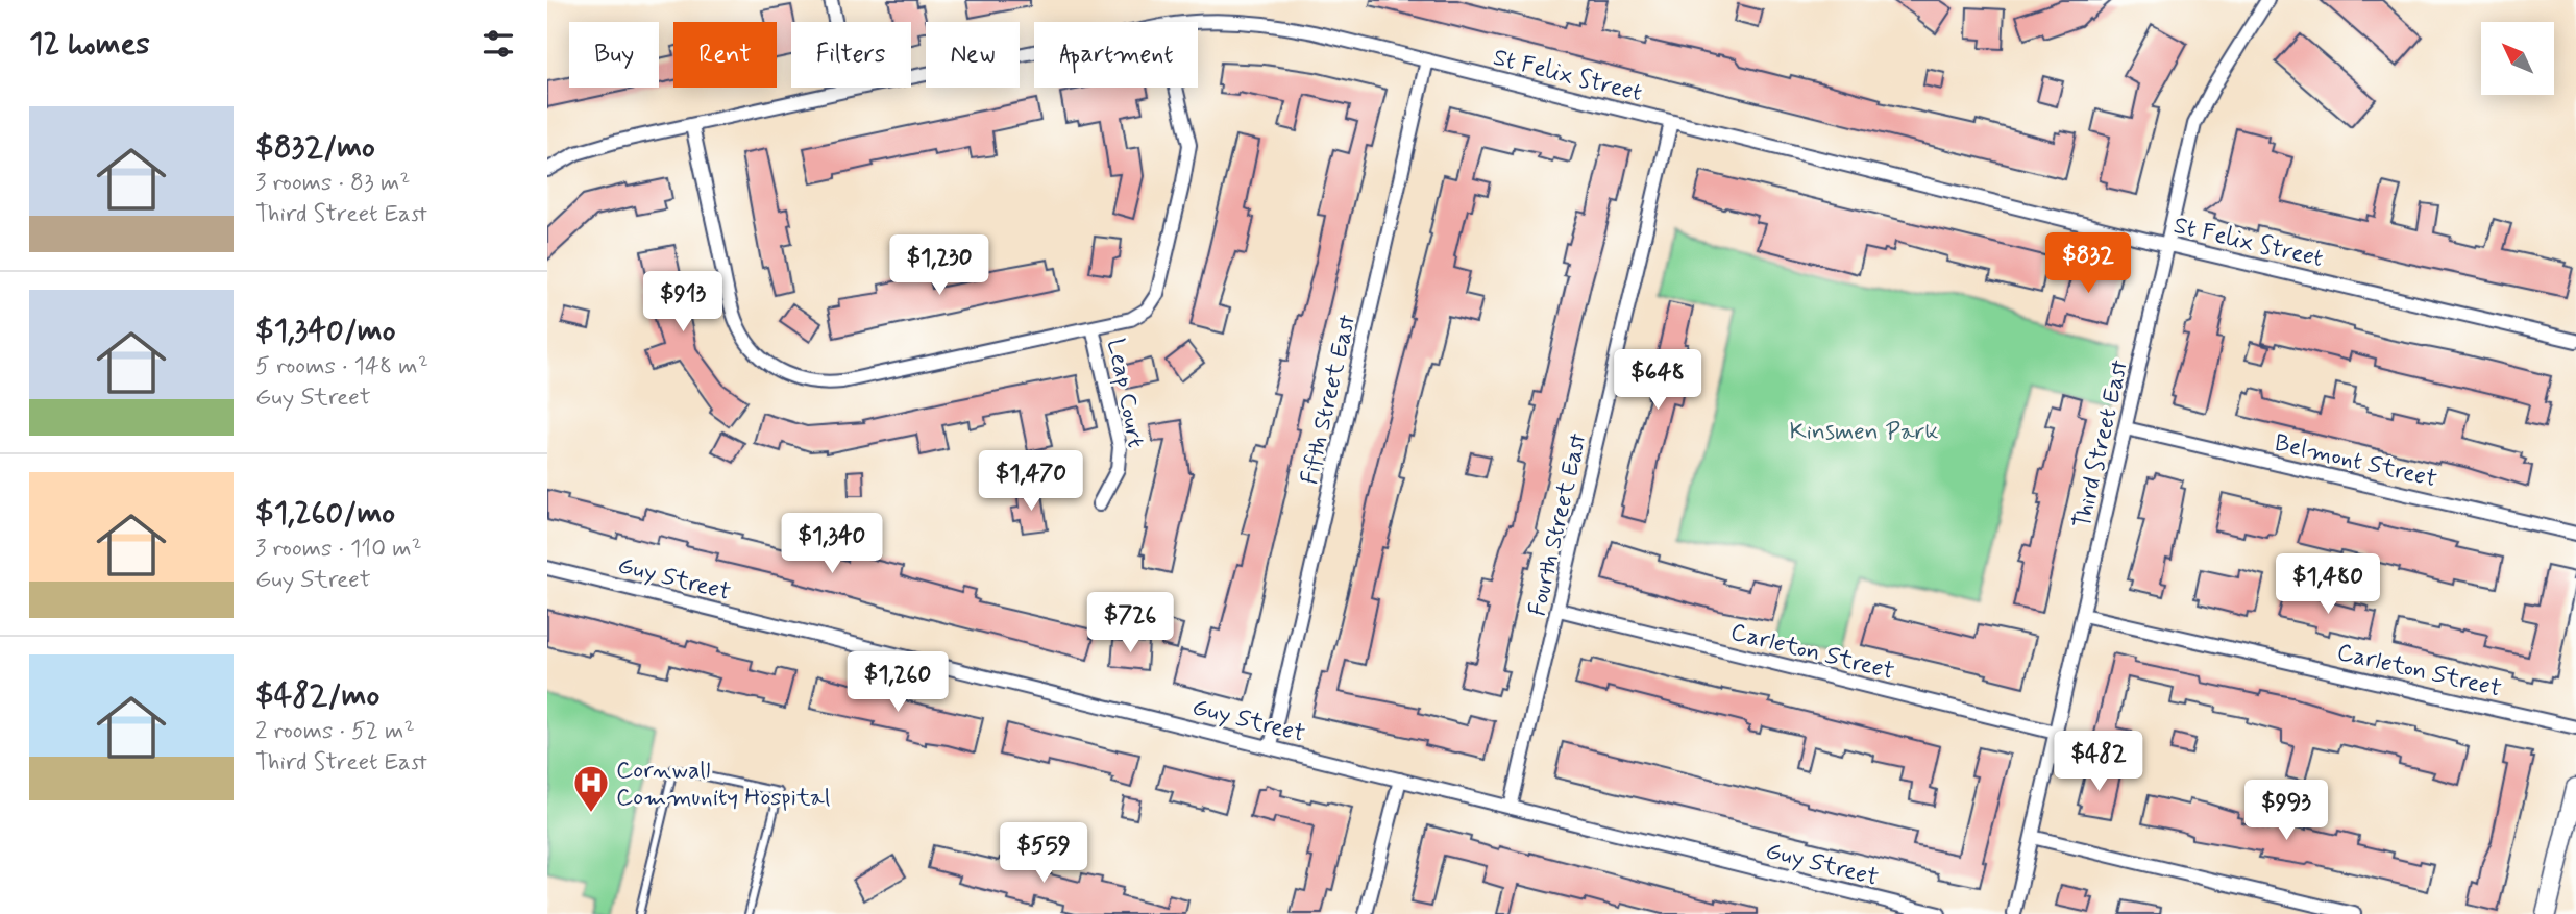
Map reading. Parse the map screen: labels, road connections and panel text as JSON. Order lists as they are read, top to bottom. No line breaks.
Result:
{"streets":{"street":["St Felix Street","Leap Court","Fifth Street East","Third Street East","Belmont Street","Fourth Street East","Guy Street","Carleton Street"]},"crossings":[["St Felix Street","Fifth Street East"],["St Felix Street","Third Street East"],["St Felix Street","Fourth Street East"],["Fifth Street East","Guy Street"],["Third Street East","Belmont Street"],["Third Street East","Carleton Street"],["Fourth Street East","Guy Street"],["Fourth Street East","Carleton Street"]],"parks":["Kinsmen Park"],"places":{"hospital":["Cornwall Community Hospital"]},"north":"top left","page":{"heading":"12 homes","chip":["Buy","Rent","Filters","New","Apartment"],"list":[{"name":"$832/mo","note":"3 rooms · 83 m² · Third Street East"},{"name":"$1,340/mo","note":"5 rooms · 148 m² · Guy Street"},{"name":"$1,260/mo","note":"3 rooms · 110 m² · Guy Street"},{"name":"$482/mo","note":"2 rooms · 52 m² · Third Street East"}],"price":["$832","$1,230","$913","$648","$1,470","$1,340","$1,480","$726","$1,260","$482","$993","$559"]}}
